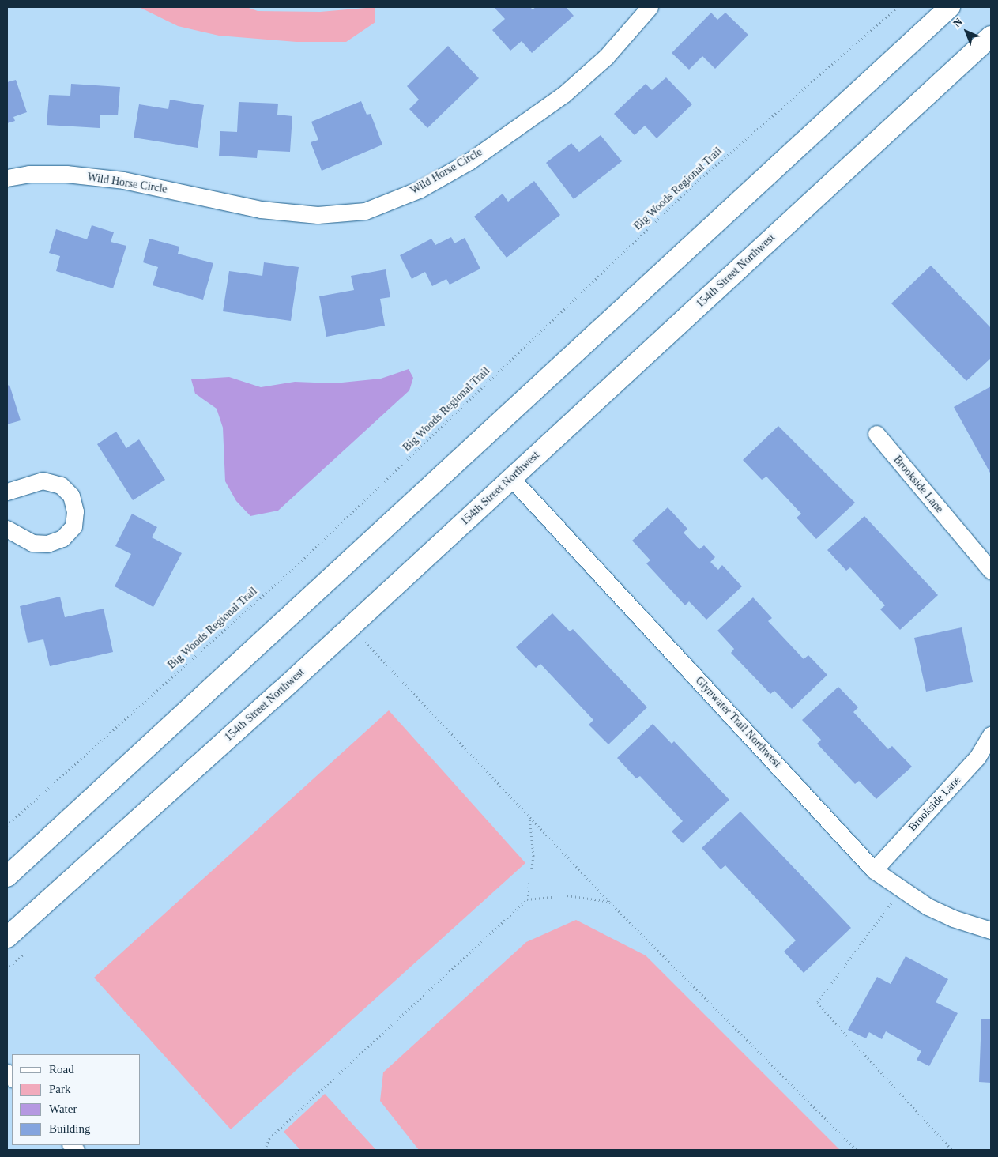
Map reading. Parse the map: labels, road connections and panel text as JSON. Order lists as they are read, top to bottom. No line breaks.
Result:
{"streets":{"street":["Wild Horse Circle","154th Street Northwest","Brookside Lane","Glynwater Trail Northwest"],"path":["Big Woods Regional Trail"]},"crossings":[["154th Street Northwest","Glynwater Trail Northwest"],["Brookside Lane","Glynwater Trail Northwest"]],"legend":["Road","Park","Water","Building"],"north":"top left"}
